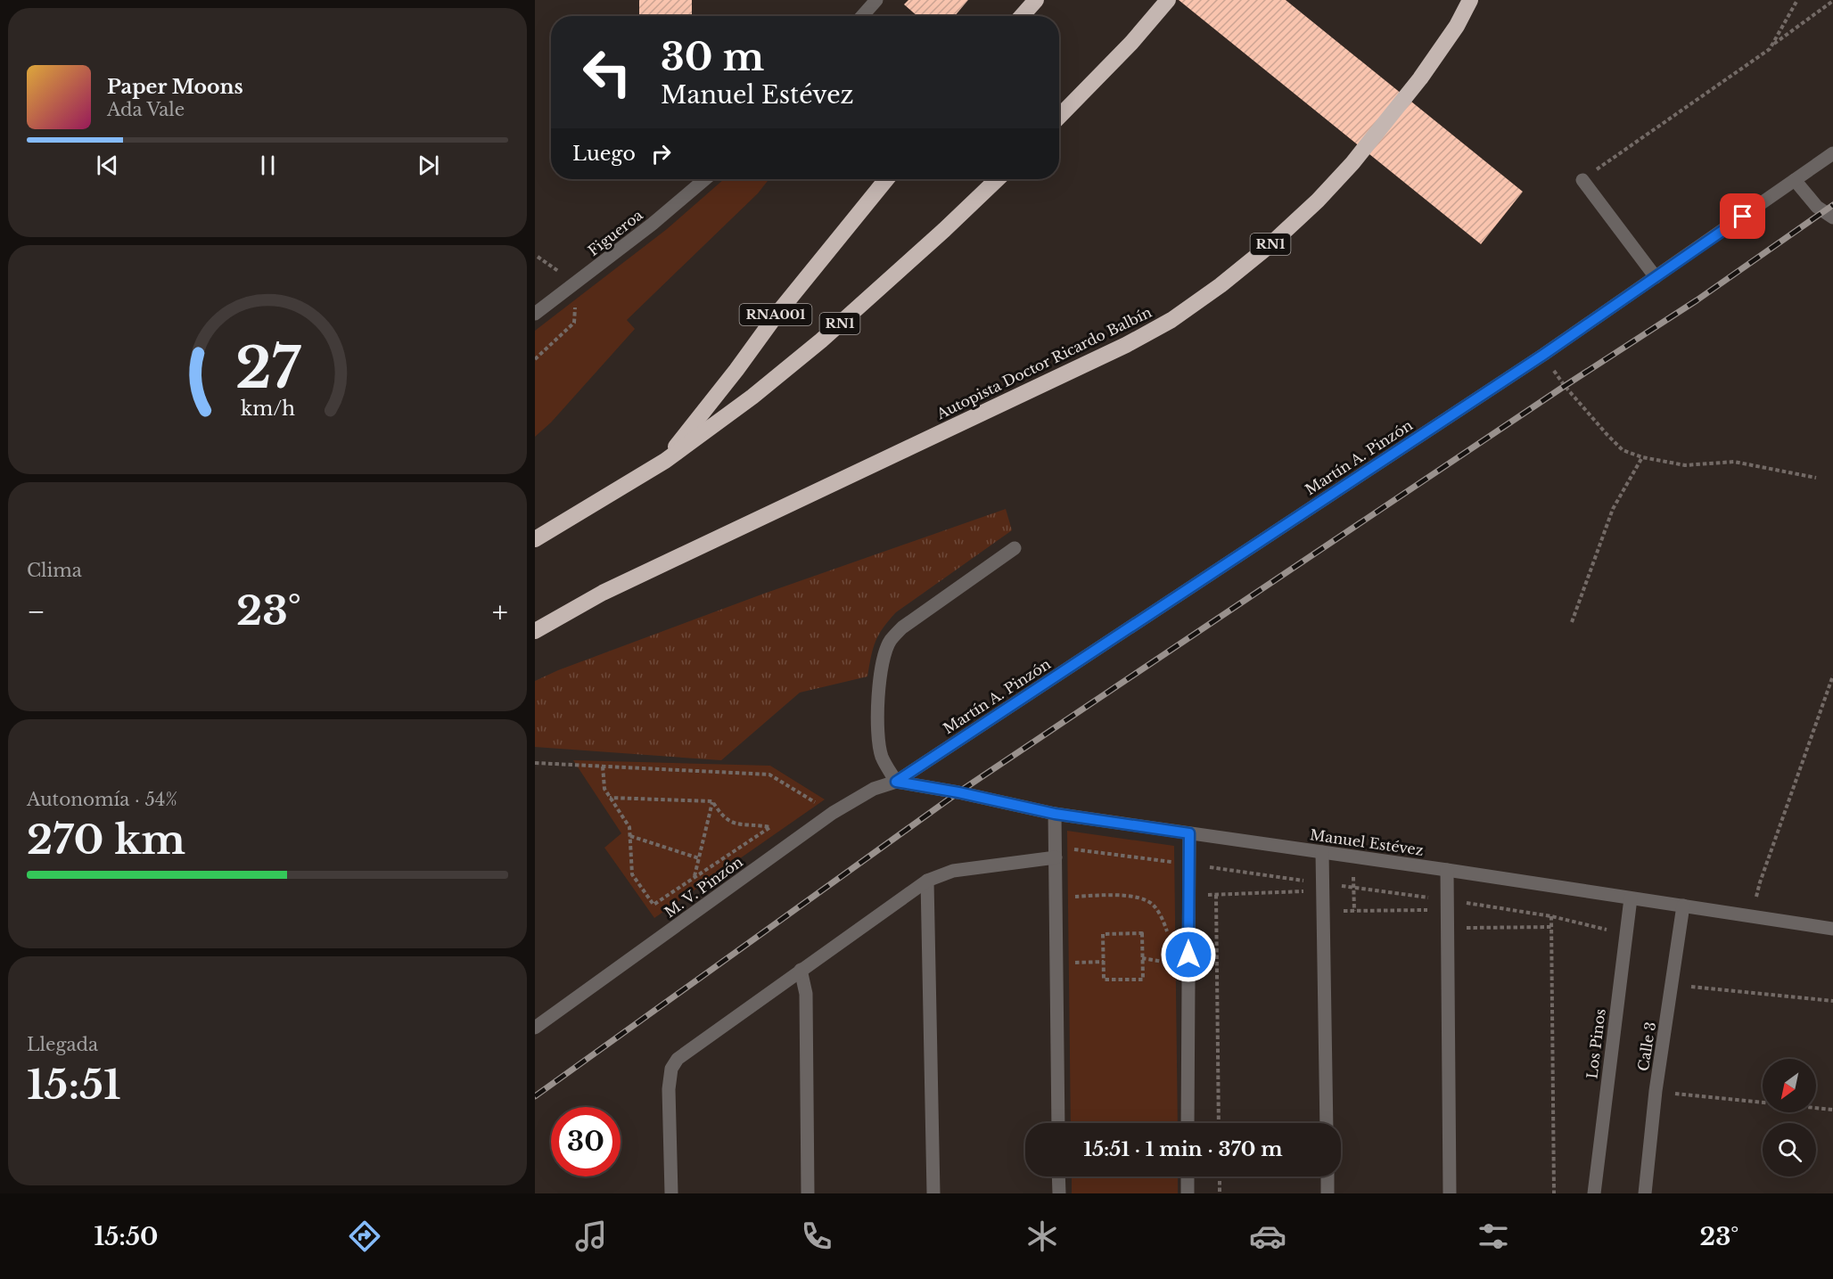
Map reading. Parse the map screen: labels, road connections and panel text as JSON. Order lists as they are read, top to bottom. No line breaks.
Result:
{"streets":{"highway":["RN1","RNA001","Autopista Doctor Ricardo Balbín"],"street":["Figueroa","Martín A. Pinzón","Manuel Estévez","M. V. Pinzón","Los Pinos","Calle 3"]},"crossings":[["RN1","RNA001"],["Martín A. Pinzón","Manuel Estévez"],["Martín A. Pinzón","M. V. Pinzón"],["Manuel Estévez","M. V. Pinzón"],["Manuel Estévez","Los Pinos"],["Manuel Estévez","Calle 3"]],"north":"bottom left","page":{"turn":["30 m","Manuel Estévez"],"song":["Paper Moons","Ada Vale"],"then":"Luego","tile":["Clima",["Autonomía · 54%","270 km"],["Llegada","15:51"]],"heat":["−","23°","+"],"limit":"30","trip":"15:51 · 1 min · 370 m","tabs":["15:50","23°"],"gauge":["27","km/h"]}}
